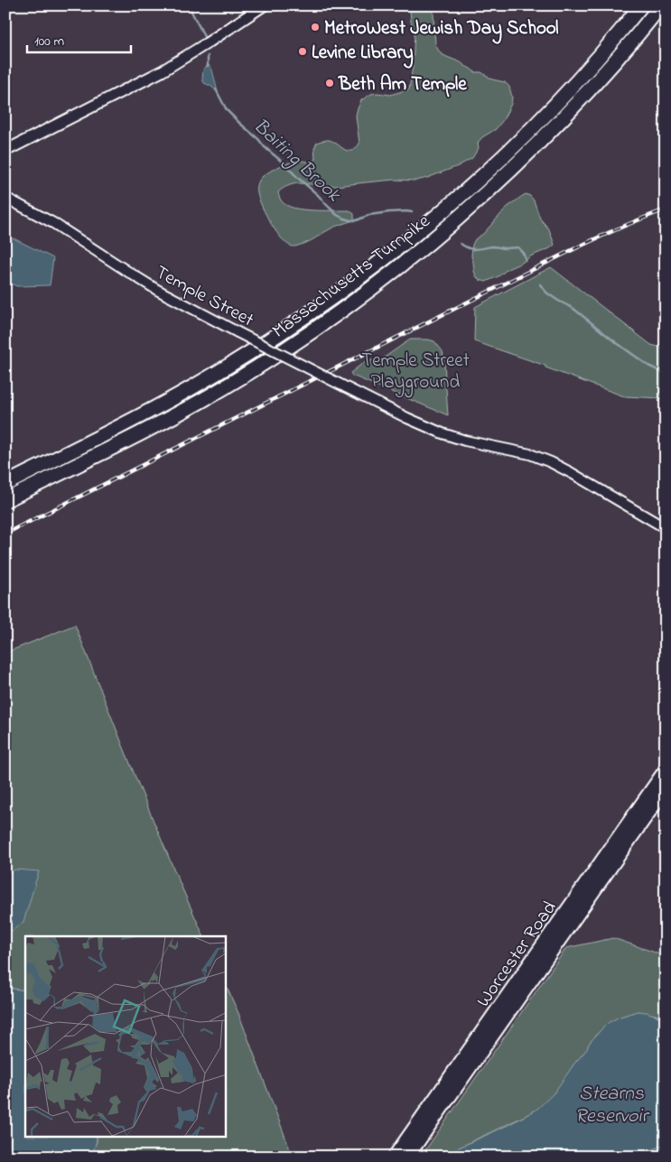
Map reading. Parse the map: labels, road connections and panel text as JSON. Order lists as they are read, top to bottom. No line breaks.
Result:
{"streets":{"highway":["Massachusetts Turnpike","Worcester Road"],"street":["Temple Street"]},"water":["Baiting Brook","Stearns Reservoir"],"parks":["Temple Street Playground"],"places":["MetroWest Jewish Day School","Levine Library","Beth Am Temple"],"scale_bar":"100 m"}
